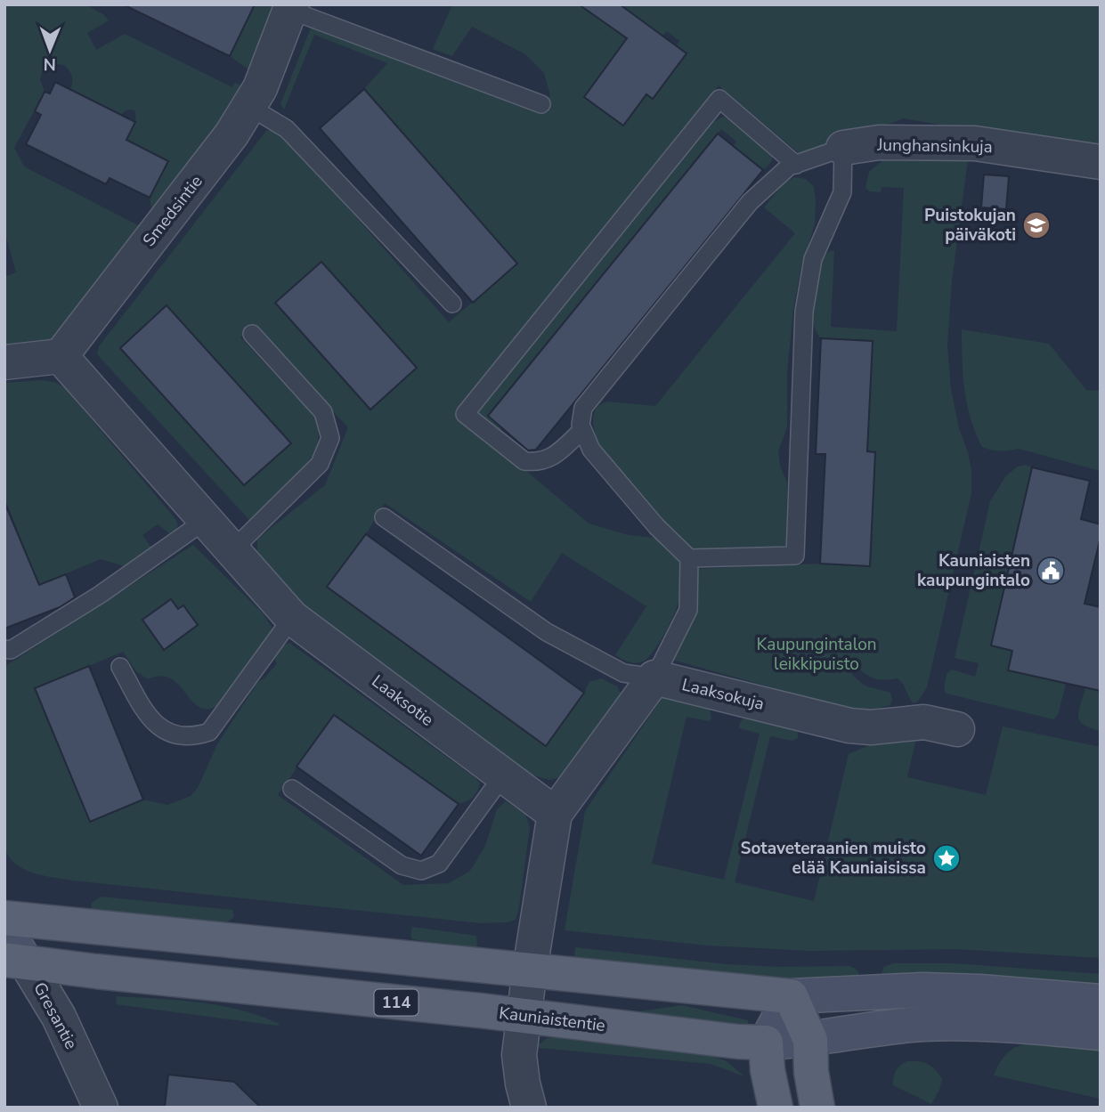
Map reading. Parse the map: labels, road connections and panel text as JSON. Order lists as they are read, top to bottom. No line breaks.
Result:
{"streets":{"main road":["114","Gresantie","Kauniaistentie"],"street":["Junghansinkuja","Smedsintie","Laaksokuja","Laaksotie"]},"crossings":[["Smedsintie","Laaksotie"],["Gresantie","Kauniaistentie"]],"parks":["Kaupungintalon leikkipuisto"],"places":{"school or university":["Puistokujan päiväkoti"],"public building":["Kauniaisten kaupungintalo"],"place":["Sotaveteraanien muisto elää Kauniaisissa"]},"north":"bottom"}
